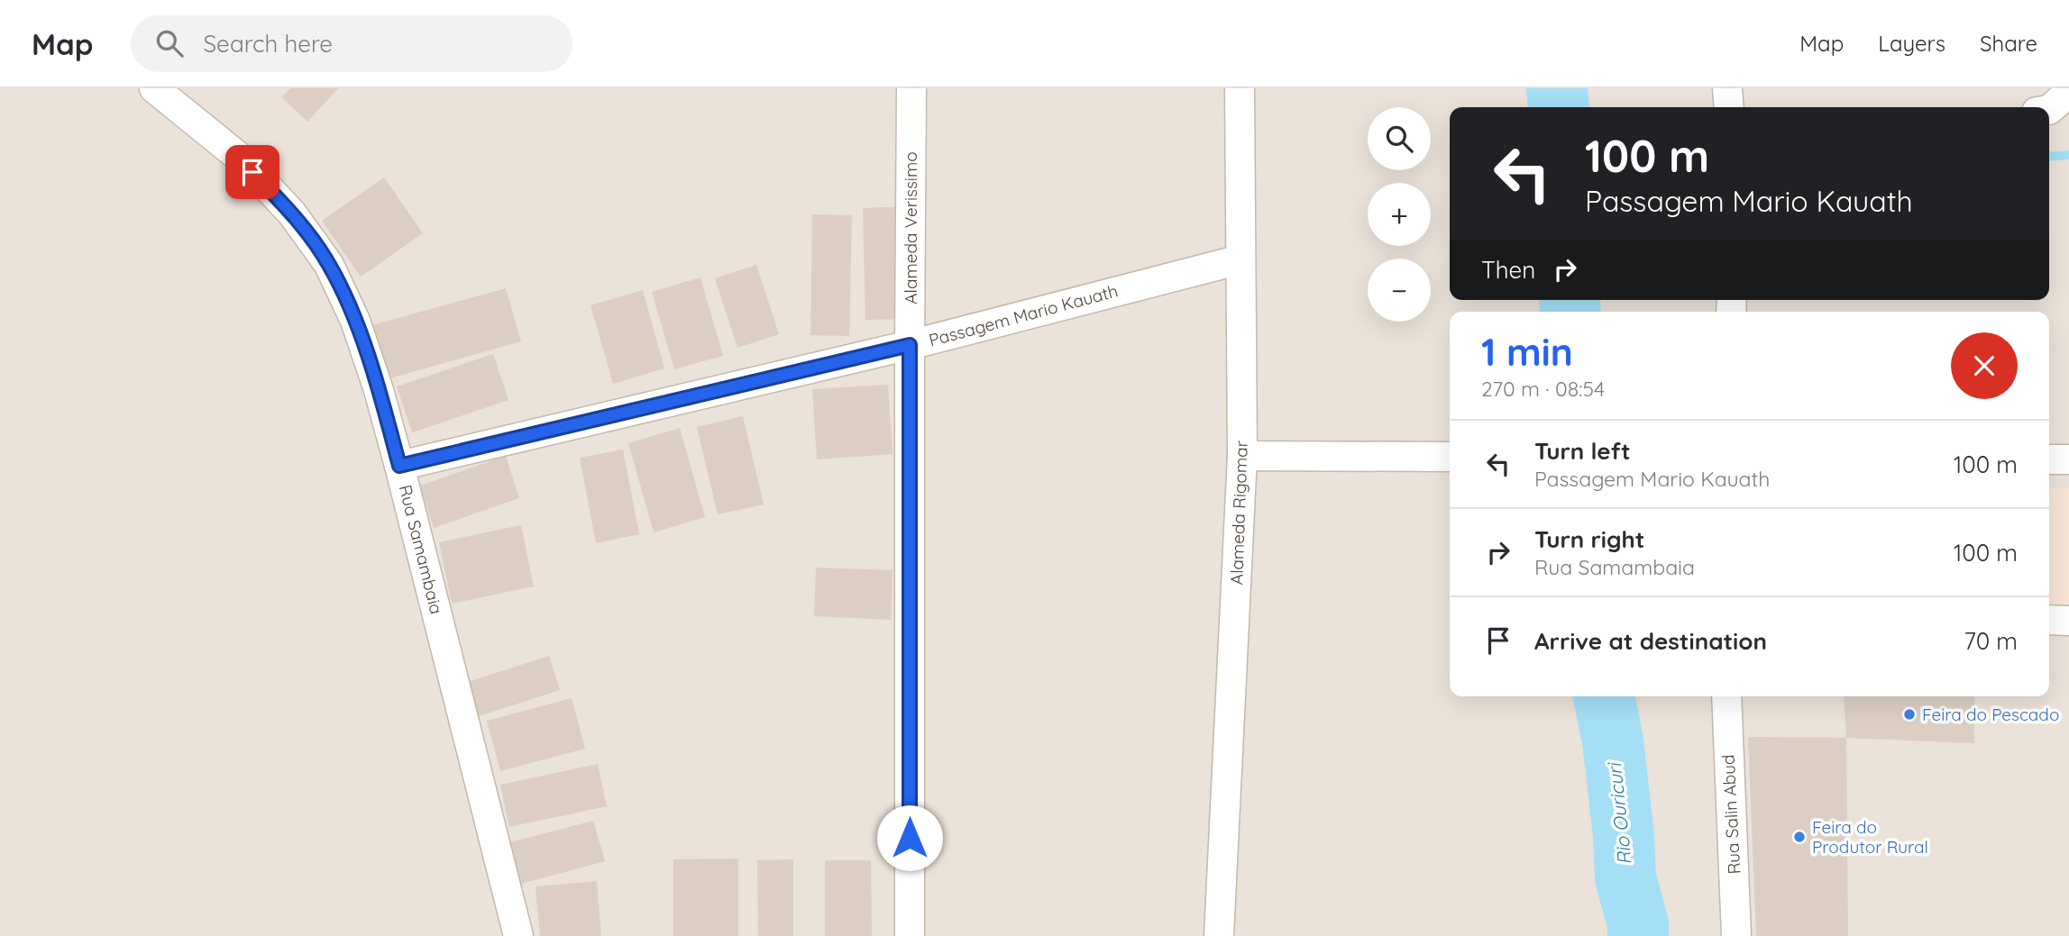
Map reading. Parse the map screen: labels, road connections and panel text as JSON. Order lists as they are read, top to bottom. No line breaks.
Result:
{"streets":{"street":["Alameda Verissimo","Passagem Mario Kauath","Alameda Rigomar","Rua Samambaia","Rua Salin Abud"]},"crossings":[["Alameda Verissimo","Passagem Mario Kauath"],["Passagem Mario Kauath","Alameda Rigomar"],["Passagem Mario Kauath","Rua Samambaia"]],"water":["Rio Ouricuri"],"places":["Feira do Pescado","Feira do Produtor Rural"],"page":{"header":"Map","search":"Search here","nav":["Map","Layers","Share"],"map_buttons":["+","−"],"turn":["100 m","Passagem Mario Kauath"],"then":"Then","heading":["1 min","270 m · 08:54"],"list":[{"name":"Turn left","note":"Passagem Mario Kauath","value":"100 m"},{"name":"Turn right","note":"Rua Samambaia","value":"100 m"},{"name":"Arrive at destination","value":"70 m"}]}}
